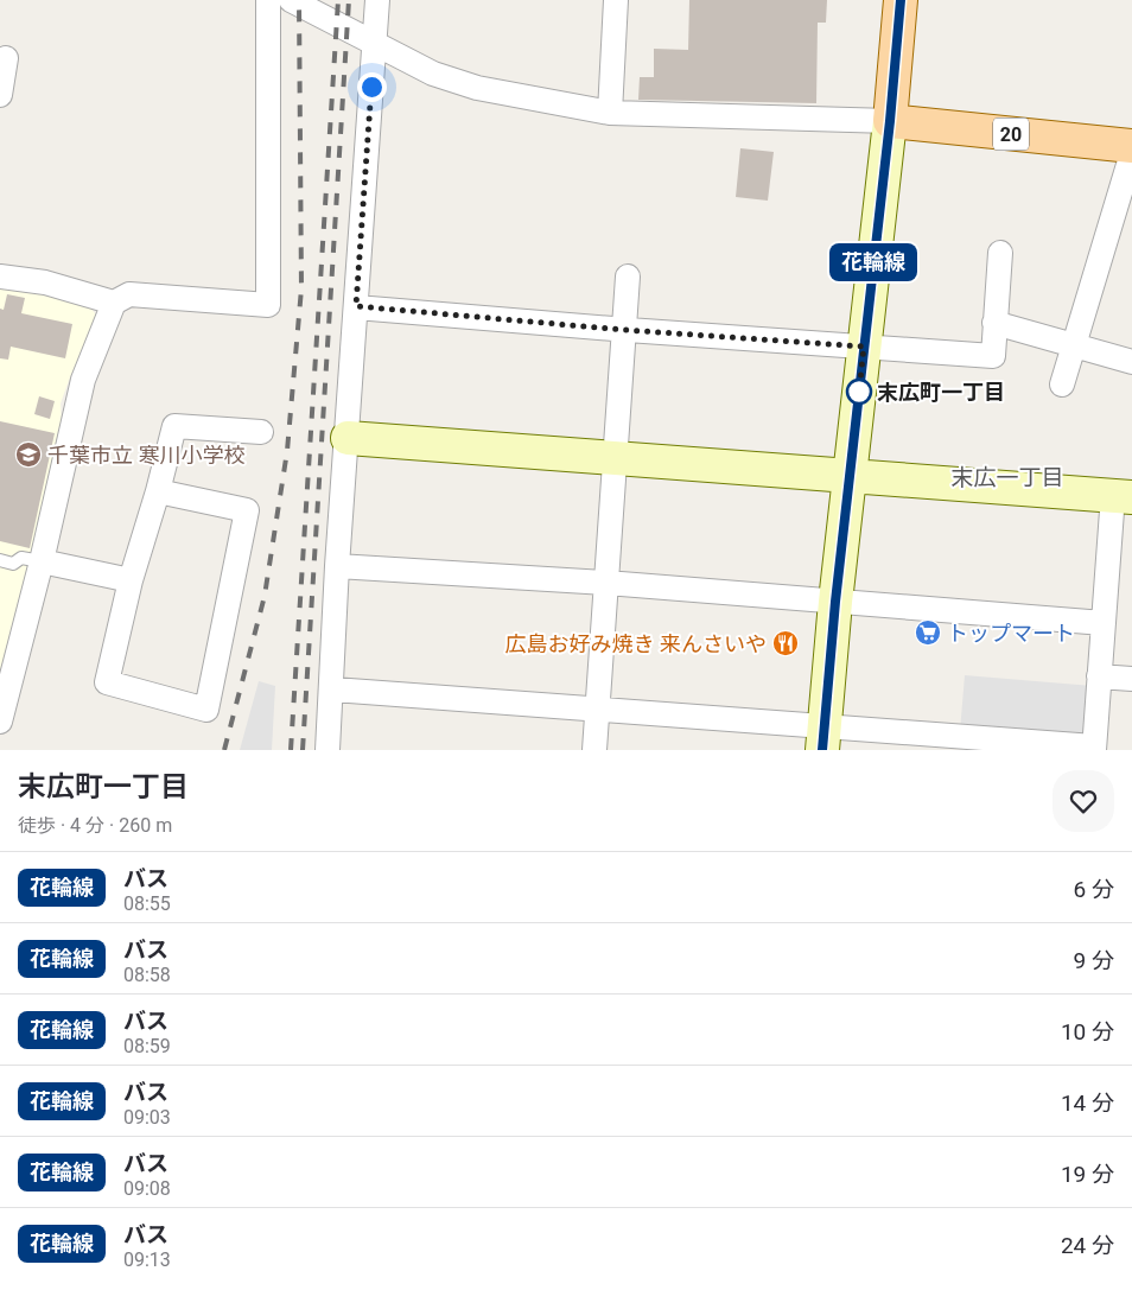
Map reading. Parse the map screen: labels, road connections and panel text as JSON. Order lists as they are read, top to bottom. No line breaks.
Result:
{"streets":{"main road":["20"]},"districts":["末広一丁目"],"places":{"other":["末広町一丁目"],"school or university":["千葉市立 寒川小学校"],"supermarket":["トップマート"],"restaurant":["広島お好み焼き 来んさいや"]},"lines":["bus line 花輪線"],"page":{"on_map":"花輪線","heading":["末広町一丁目","徒歩 · 4 分 · 260 m"],"list":[{"mark":"花輪線","name":"バス","note":"08:55","value":"6 分"},{"mark":"花輪線","name":"バス","note":"08:58","value":"9 分"},{"mark":"花輪線","name":"バス","note":"08:59","value":"10 分"},{"mark":"花輪線","name":"バス","note":"09:03","value":"14 分"},{"mark":"花輪線","name":"バス","note":"09:08","value":"19 分"},{"mark":"花輪線","name":"バス","note":"09:13","value":"24 分"}]}}
